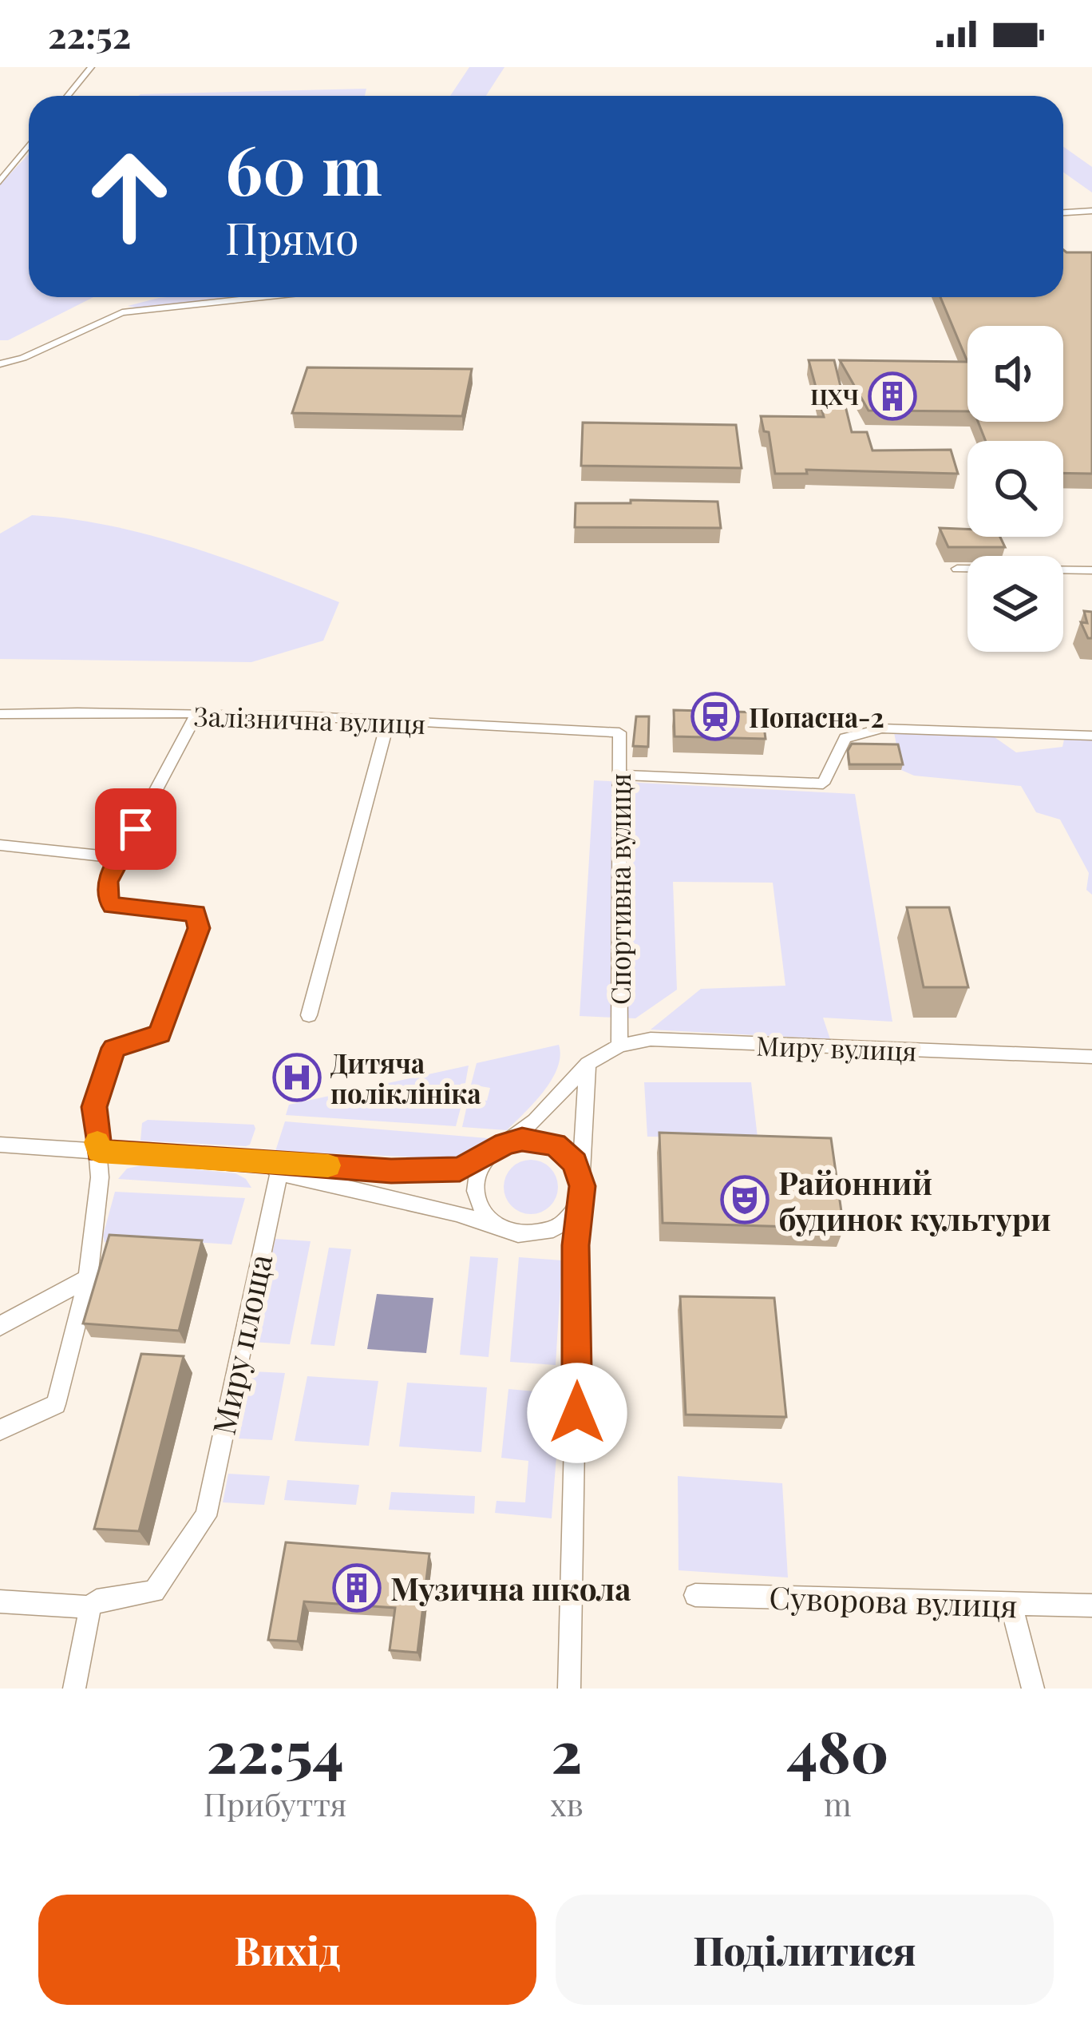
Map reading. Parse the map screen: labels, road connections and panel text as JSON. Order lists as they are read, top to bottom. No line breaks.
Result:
{"streets":{"street":["Залізнична вулиця","Спортивна вулиця","Миру вулиця","Миру площа","Суворова вулиця"]},"crossings":[["Залізнична вулиця","Спортивна вулиця"],["Спортивна вулиця","Миру вулиця"]],"places":{"building":["ЦХЧ","Музична школа"],"station":["Попасна-2"],"hospital":["Дитяча поліклініка"],"theatre":["Районний будинок культури"]},"page":{"status":"22:52","turn":["60 m","Прямо"],"eta":["22:54","Прибуття","2","хв","480","m"],"buttons":["Вихід","Поділитися"]}}
